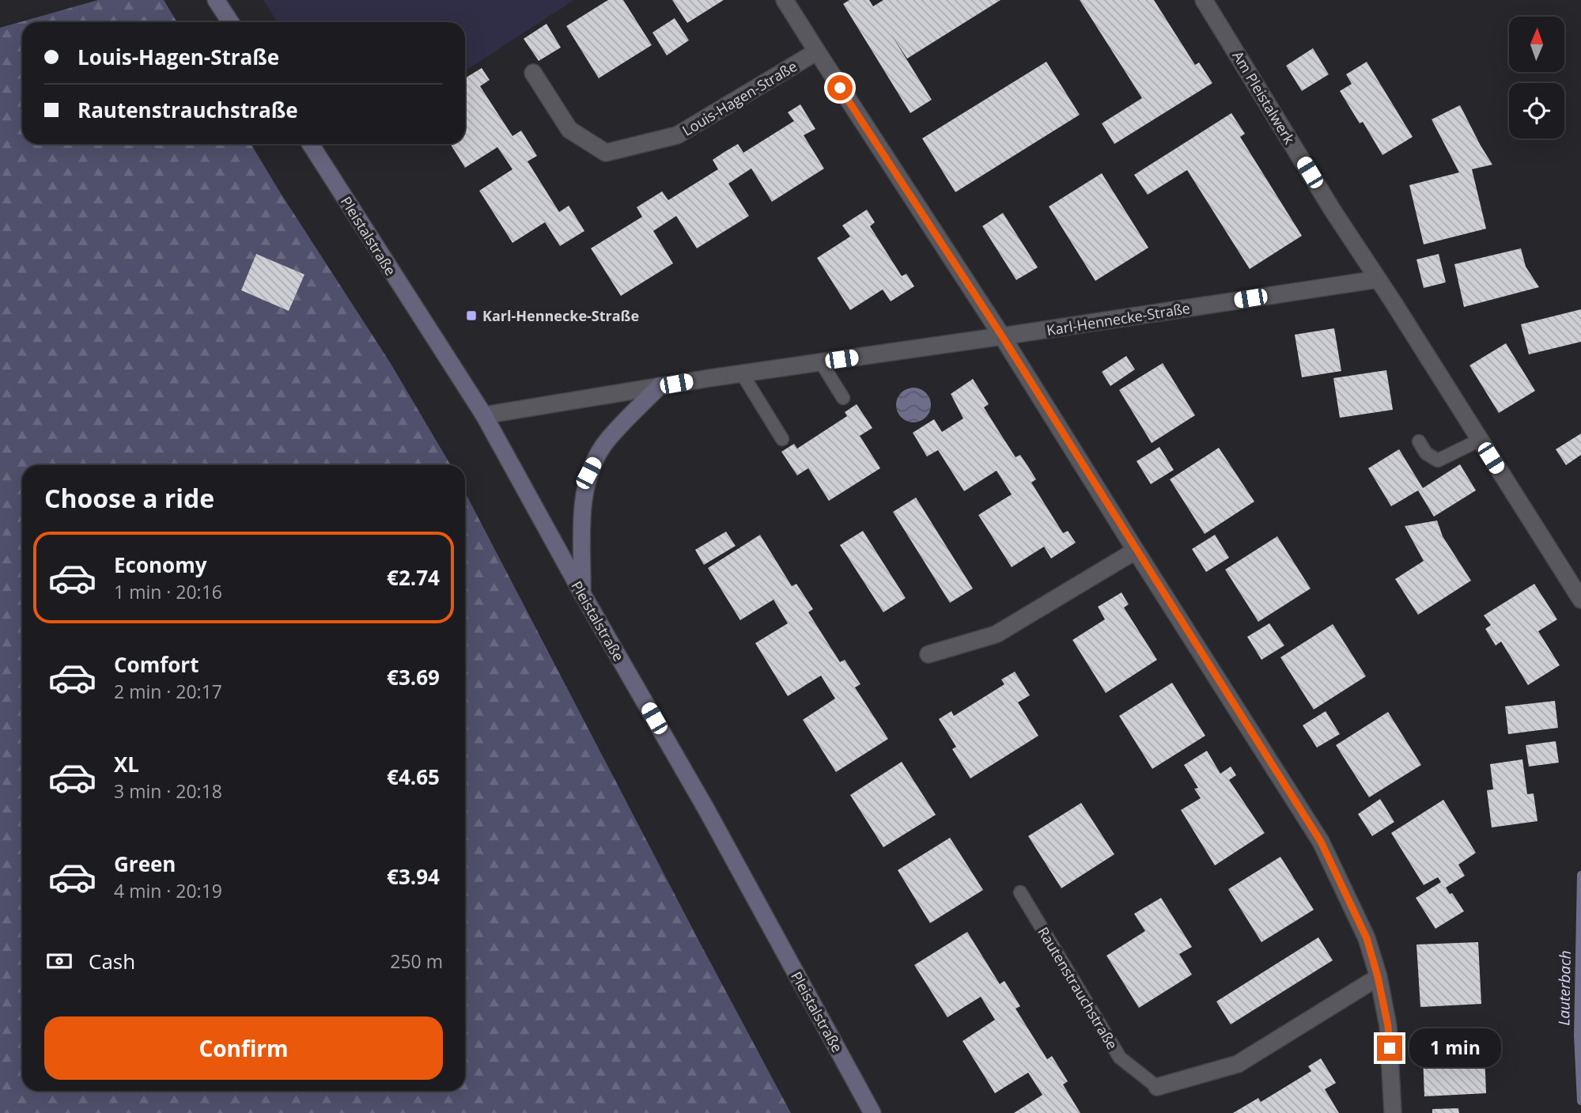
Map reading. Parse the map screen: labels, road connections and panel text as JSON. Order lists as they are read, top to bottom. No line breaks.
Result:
{"streets":{"main road":["Pleistalstraße"],"street":["Am Pleistalwerk","Louis-Hagen-Straße","Karl-Hennecke-Straße","Rautenstrauchstraße"]},"crossings":[["Am Pleistalwerk","Karl-Hennecke-Straße"],["Pleistalstraße","Karl-Hennecke-Straße"]],"water":["Lauterbach"],"places":{"transit":["Karl-Hennecke-Straße"]},"north":"top","page":{"banner":["Louis-Hagen-Straße","Rautenstrauchstraße"],"heading":"Choose a ride","list":[{"name":"Economy","note":"1 min · 20:16","value":"€2.74"},{"name":"Comfort","note":"2 min · 20:17","value":"€3.69"},{"name":"XL","note":"3 min · 20:18","value":"€4.65"},{"name":"Green","note":"4 min · 20:19","value":"€3.94"}],"pay":["Cash","250 m"],"buttons":"Confirm","bubble":"1 min"}}
